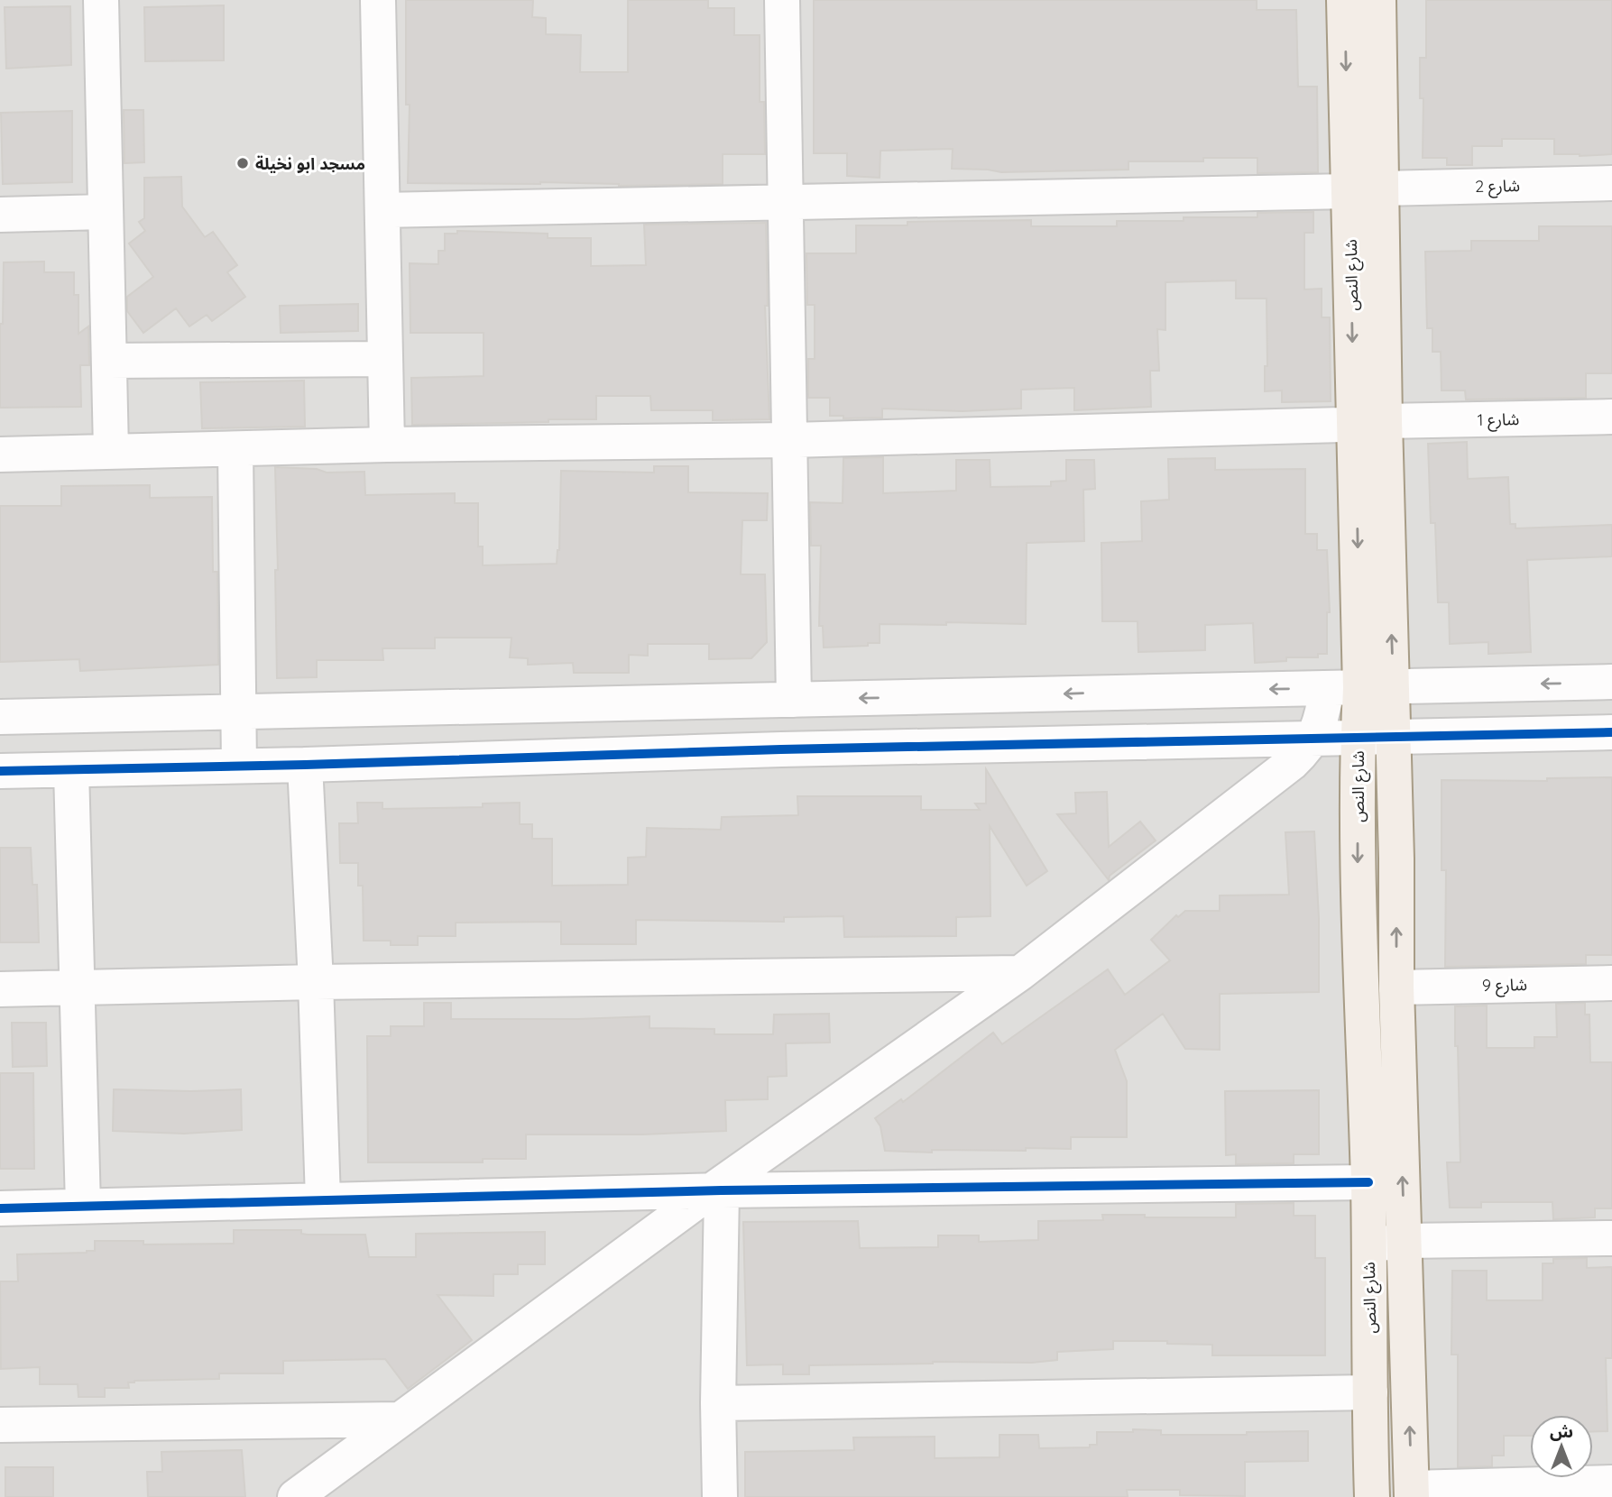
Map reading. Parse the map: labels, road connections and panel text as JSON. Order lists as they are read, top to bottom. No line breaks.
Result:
{"streets":{"main road":["شارع النص"],"street":["شارع 2","شارع 1","شارع 9"]},"crossings":[["شارع 2","شارع النص"],["شارع النص","شارع 1"],["شارع النص","شارع 9"]],"places":["مسجد ابو نخيلة"],"north":"top"}
